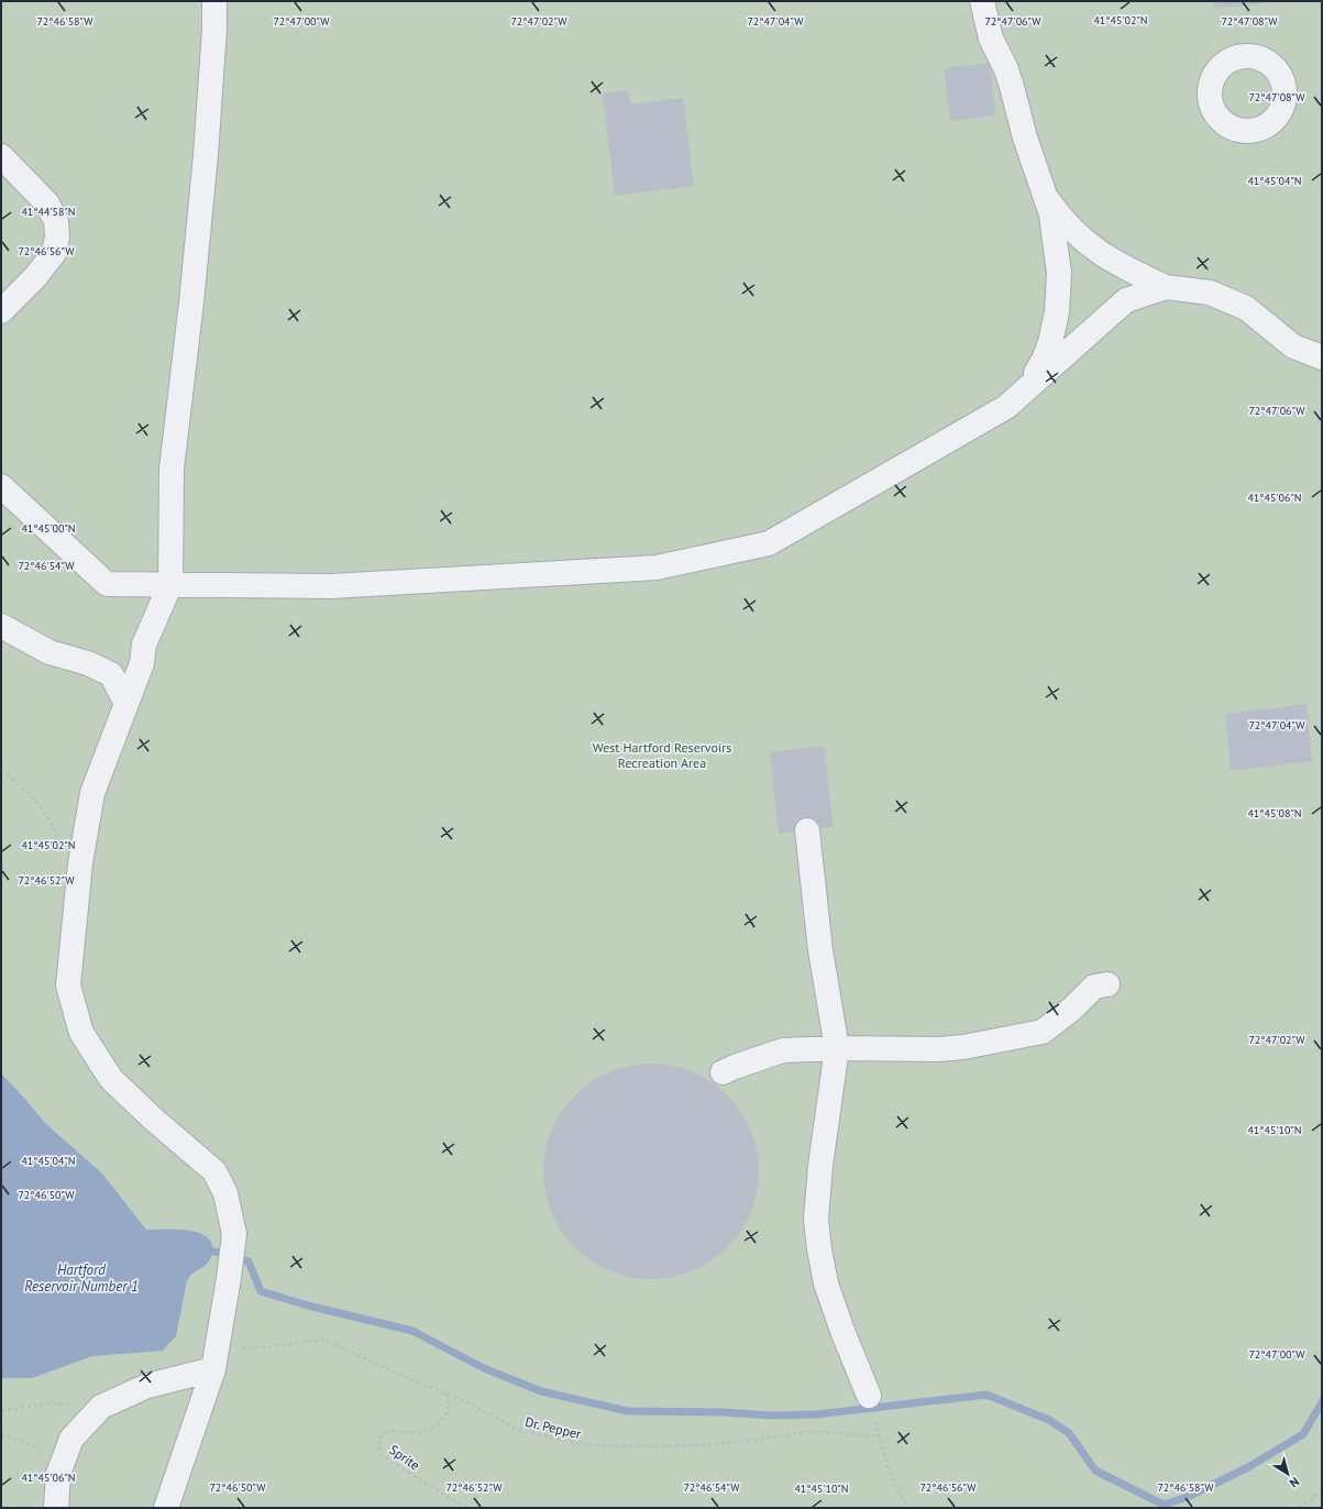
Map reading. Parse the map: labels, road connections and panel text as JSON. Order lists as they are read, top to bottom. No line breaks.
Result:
{"streets":{"path":["Dr. Pepper","Sprite"]},"water":["Hartford Reservoir Number 1"],"parks":["West Hartford Reservoirs Recreation Area"],"north":"bottom right","coordinates":["41°45'02\"N","72°46'58\"W","72°47'00\"W","72°47'04\"W","72°47'06\"W","72°47'02\"W","72°47'08\"W","41°45'04\"N","41°44'58\"N","72°46'56\"W","41°45'06\"N","41°45'00\"N","72°46'54\"W","41°45'08\"N","72°46'52\"W","41°45'10\"N","72°46'50\"W"]}
